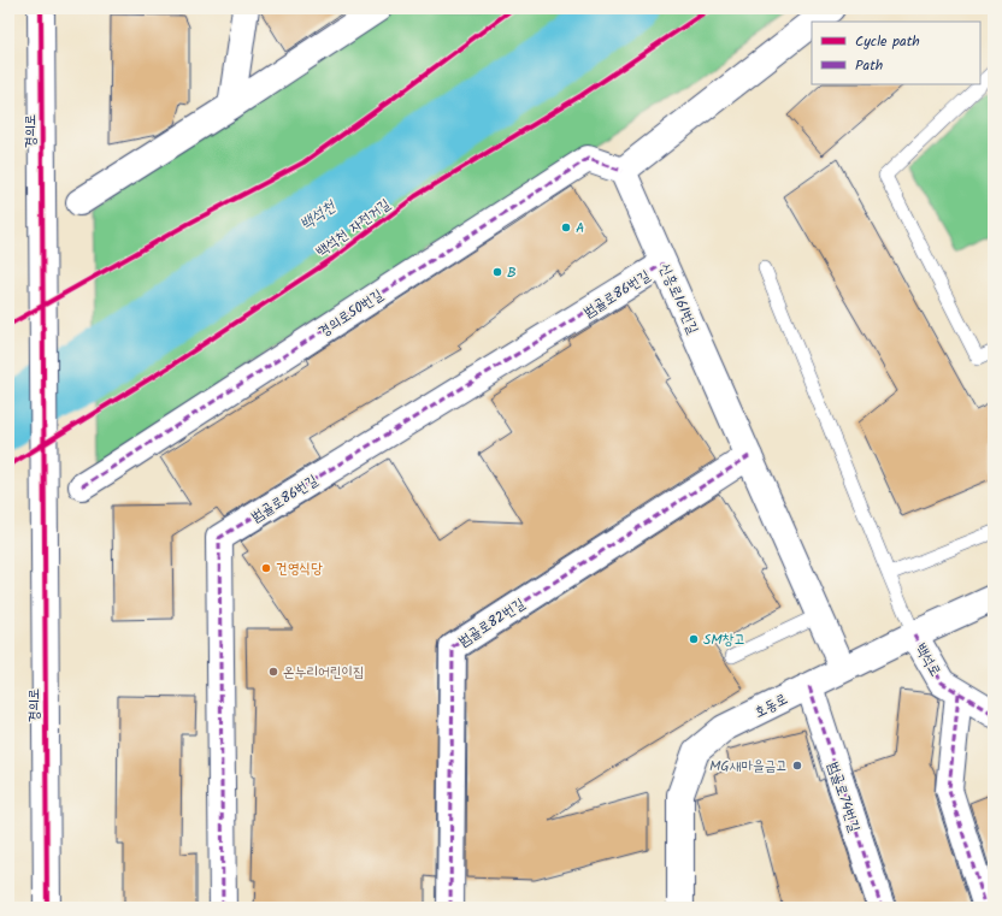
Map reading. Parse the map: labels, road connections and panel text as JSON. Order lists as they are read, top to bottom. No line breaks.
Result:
{"streets":{"street":["경의로","범골로86번길","신흥로161번길","경의로50번길","범골로82번길","백석로","호동로","범골로74번길"],"cycle path":["백석천 자전거길"]},"crossings":[["범골로86번길","신흥로161번길"],["신흥로161번길","경의로50번길"],["신흥로161번길","범골로82번길"],["신흥로161번길","호동로"],["백석로","호동로"],["호동로","범골로74번길"]],"water":["백석천"],"places":["A","B","건영식당","SM창고","온누리어린이집","MG새마을금고"],"legend":["Cycle path","Path"]}
